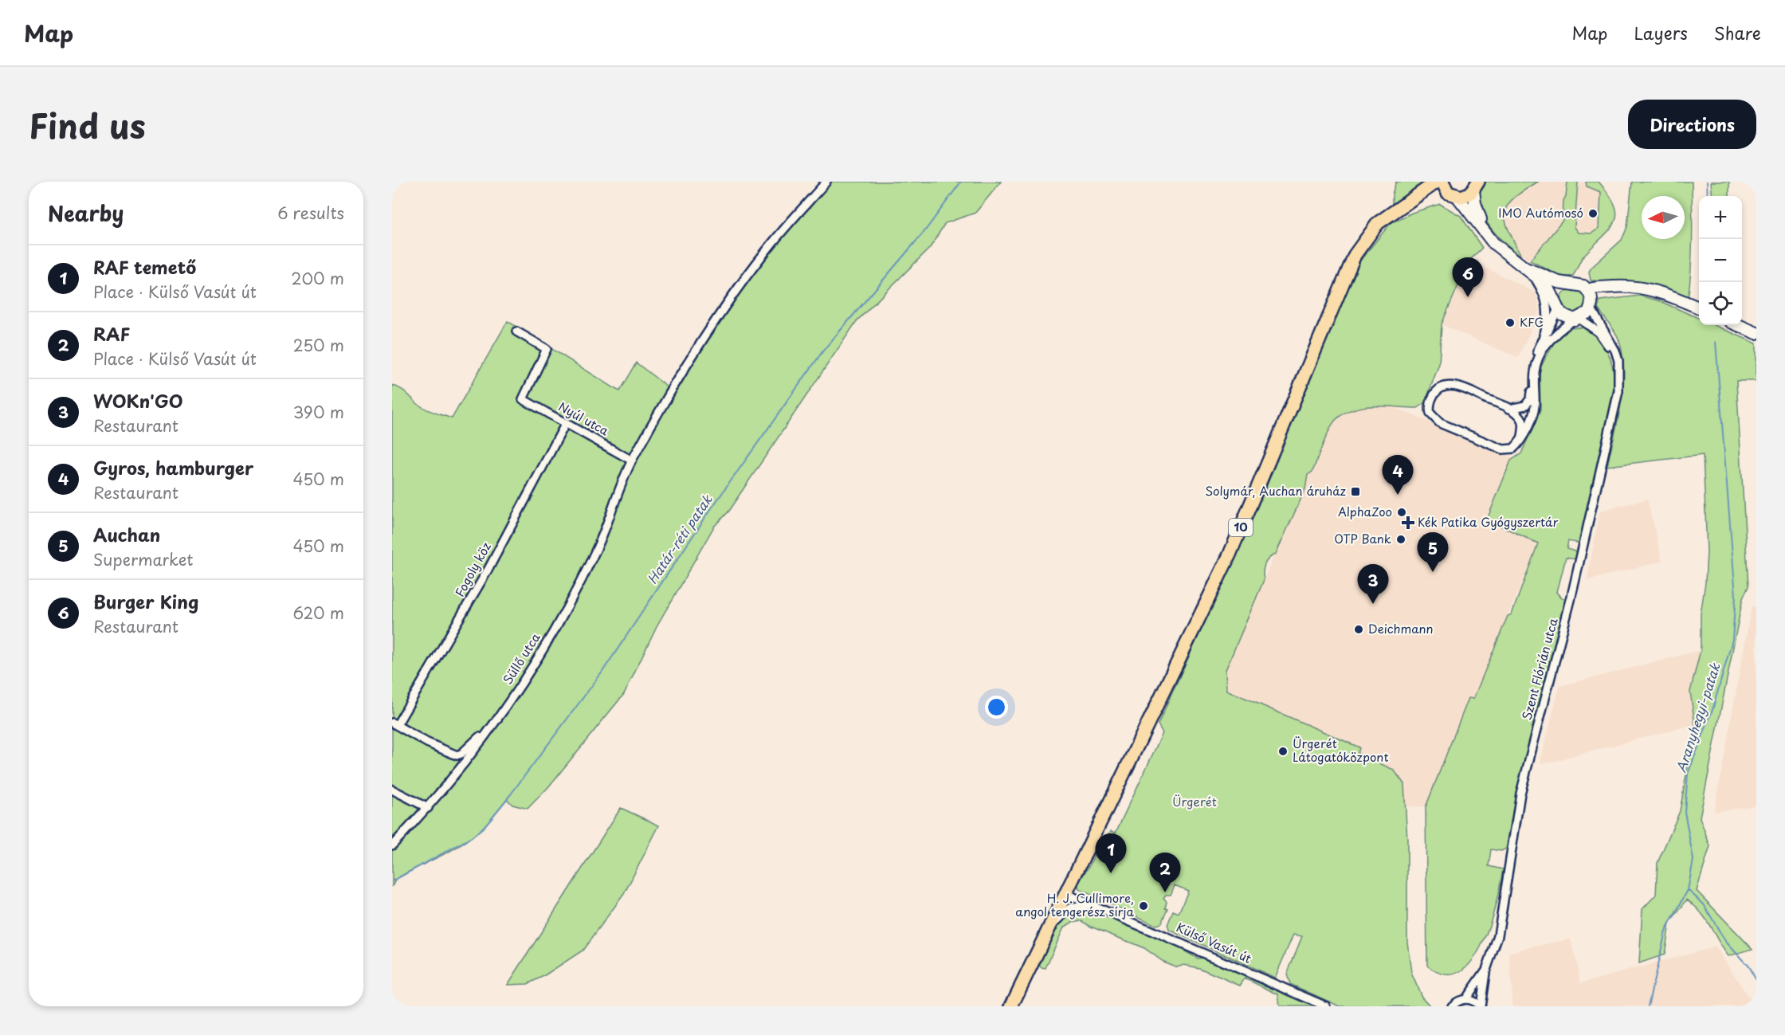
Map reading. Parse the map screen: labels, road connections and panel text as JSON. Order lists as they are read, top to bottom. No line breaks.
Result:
{"streets":{"main road":["10"],"street":["Nyúl utca","Fogoly köz","Süllő utca","Szent Flórián utca","Külső Vasút út"]},"crossings":[["Nyúl utca","Fogoly köz"],["Nyúl utca","Süllő utca"],["10","Külső Vasút út"]],"water":["Határ-réti patak","Aranyhegyi-patak"],"parks":["Ürgerét"],"places":{"other":["IMO Autómosó","KFC","AlphaZoo","OTP Bank","Deichmann","Ürgerét Látogatóközpont","H. J. Cullimore, angol tengerész sírja"],"transit":["Solymár, Auchan áruház"],"health":["Kék Patika Gyógyszertár"]},"north":"left","page":{"header":"Map","nav":["Map","Layers","Share"],"title":"Find us","buttons":"Directions","heading":["Nearby","6 results"],"map_buttons":["+","−"],"list":[{"mark":"1","name":"RAF temető","note":"Place · Külső Vasút út","value":"200 m"},{"mark":"2","name":"RAF","note":"Place · Külső Vasút út","value":"250 m"},{"mark":"3","name":"WOKn'GO","note":"Restaurant","value":"390 m"},{"mark":"4","name":"Gyros, hamburger","note":"Restaurant","value":"450 m"},{"mark":"5","name":"Auchan","note":"Supermarket","value":"450 m"},{"mark":"6","name":"Burger King","note":"Restaurant","value":"620 m"}],"pins":["6","4","5","3","1","2"]}}
